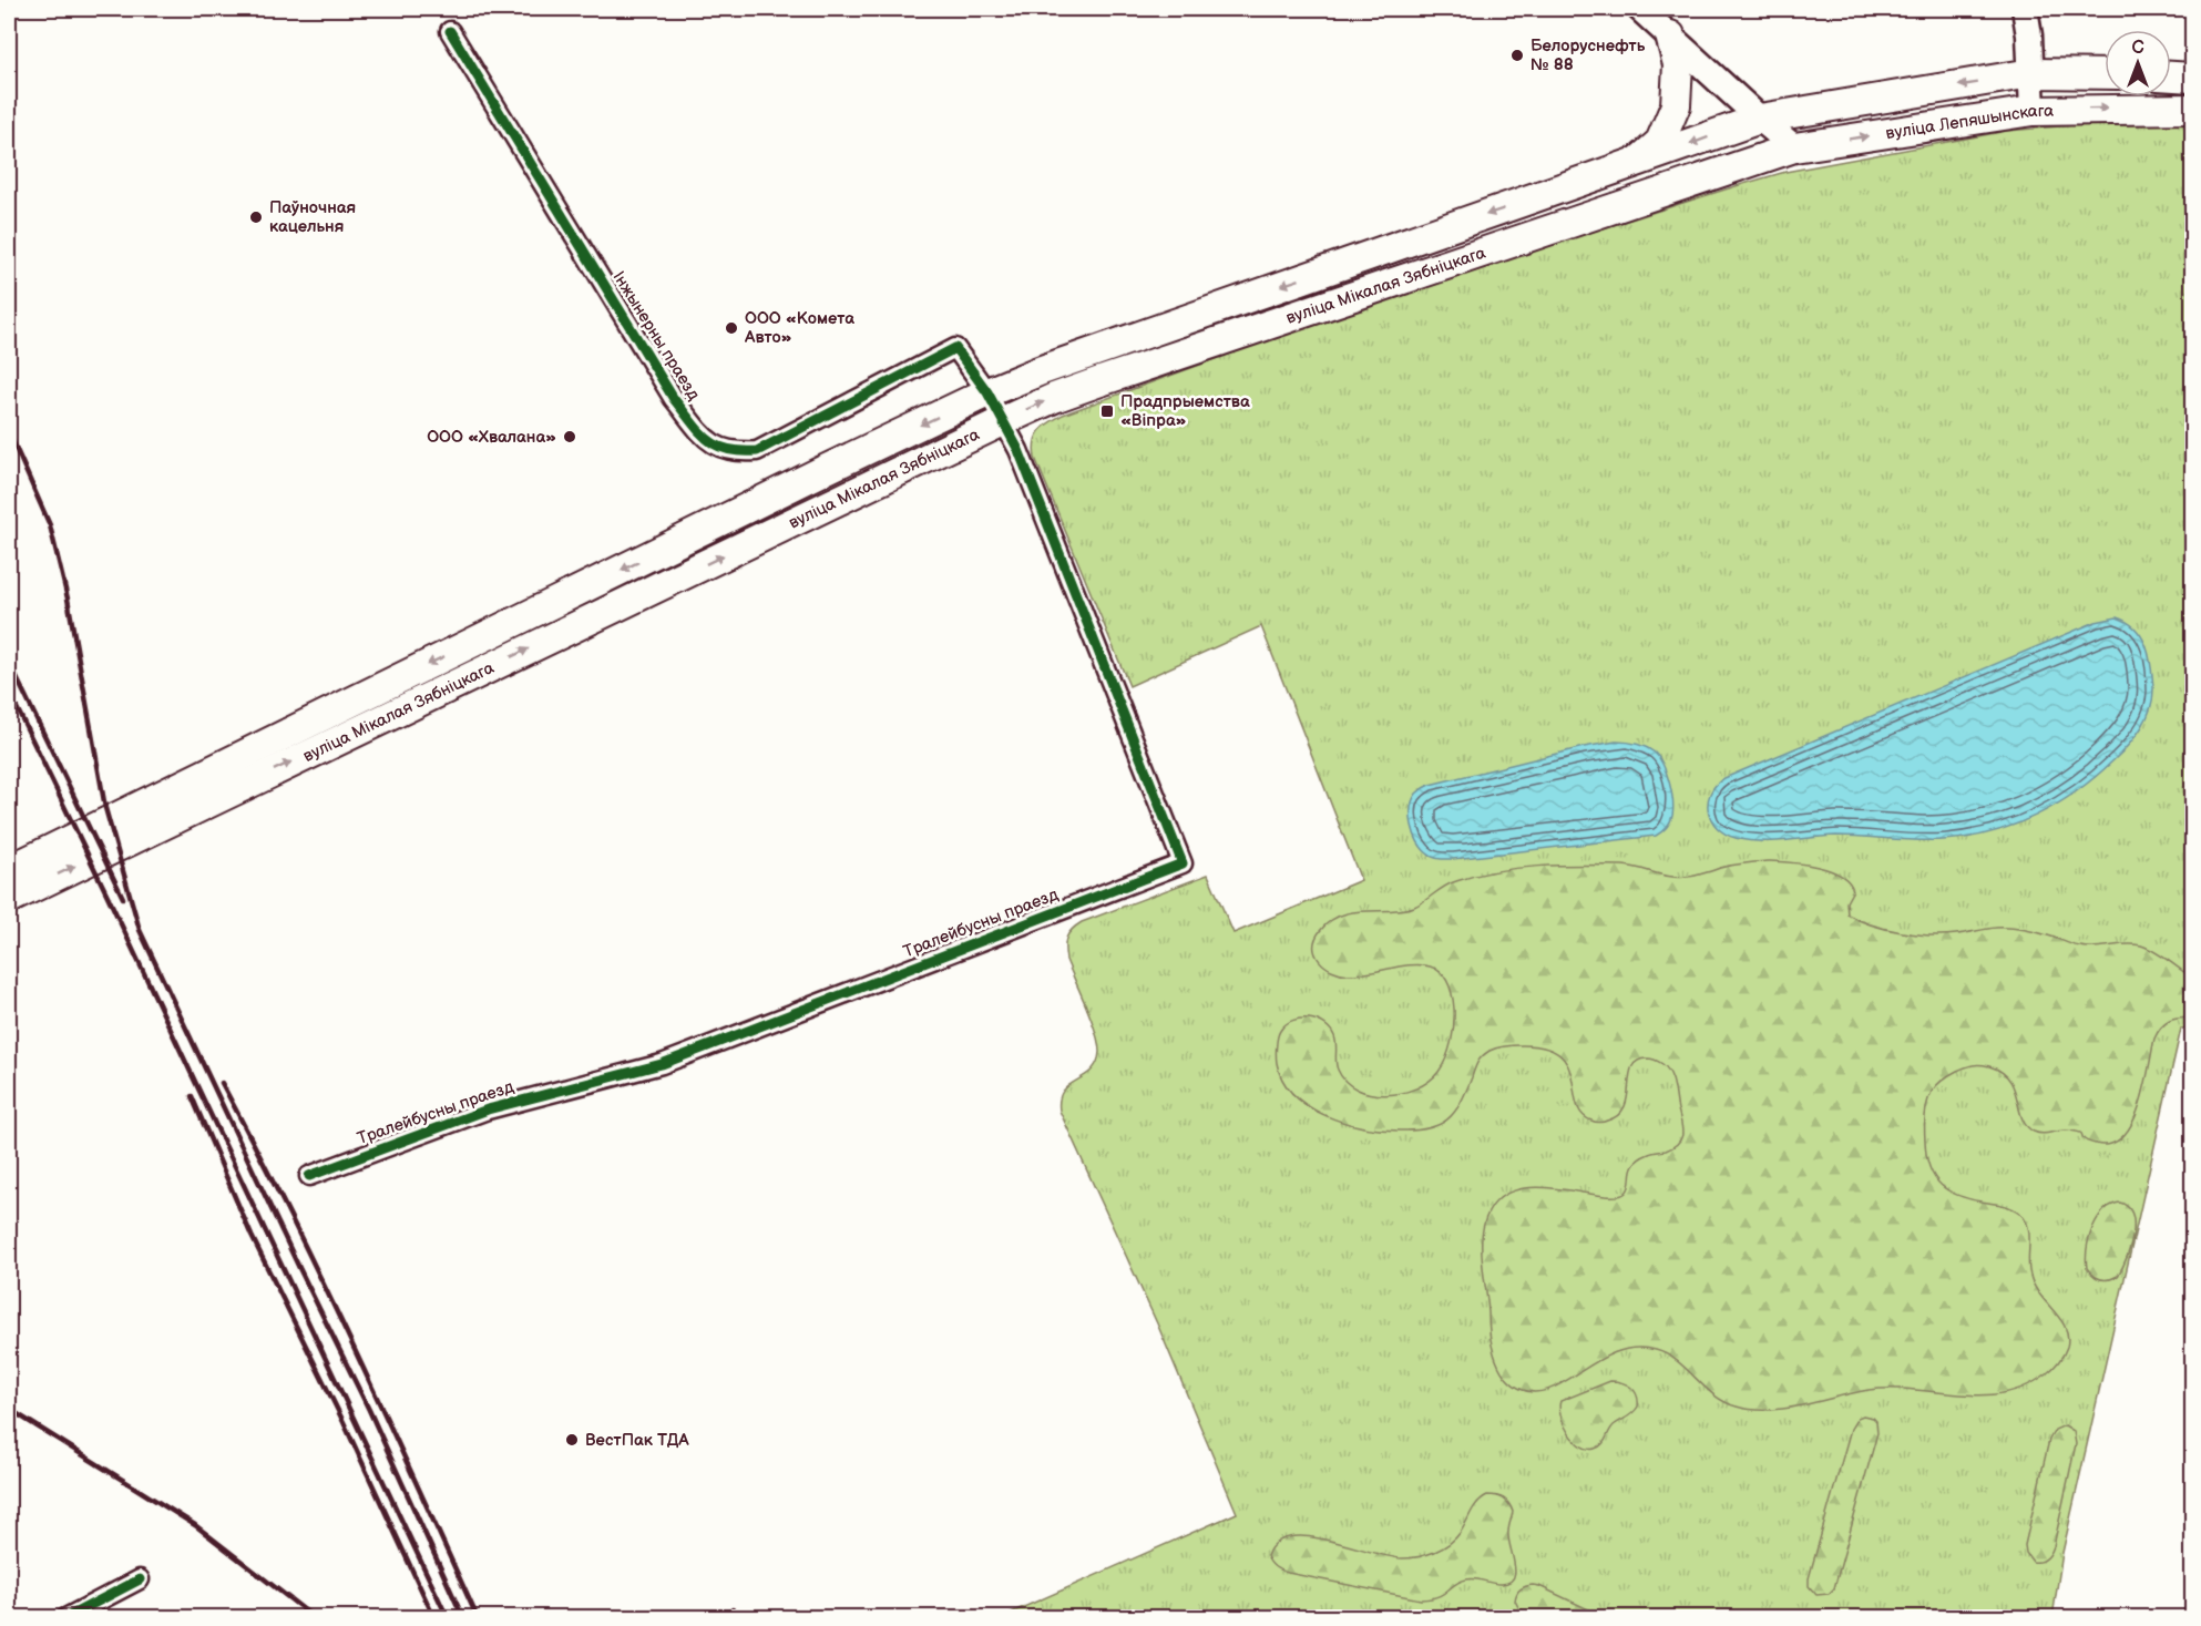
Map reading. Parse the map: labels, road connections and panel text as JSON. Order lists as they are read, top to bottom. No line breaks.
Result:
{"streets":{"main road":["вуліца Лепяшынскага","вуліца Мікалая Зябніцкага"],"street":["Інжынерны праезд","Тралейбусны праезд"]},"crossings":[["вуліца Лепяшынскага","вуліца Мікалая Зябніцкага"],["вуліца Мікалая Зябніцкага","Інжынерны праезд"],["вуліца Мікалая Зябніцкага","Тралейбусны праезд"],["Інжынерны праезд","Тралейбусны праезд"]],"places":{"other":["Белоруснефть № 88","Паўночная кацельня","ООО «Комета Авто»","ООО «Хвалана»","ВестПак ТДА"],"transit":["Прадпрыемства «Віпра»"]},"north":"top"}
